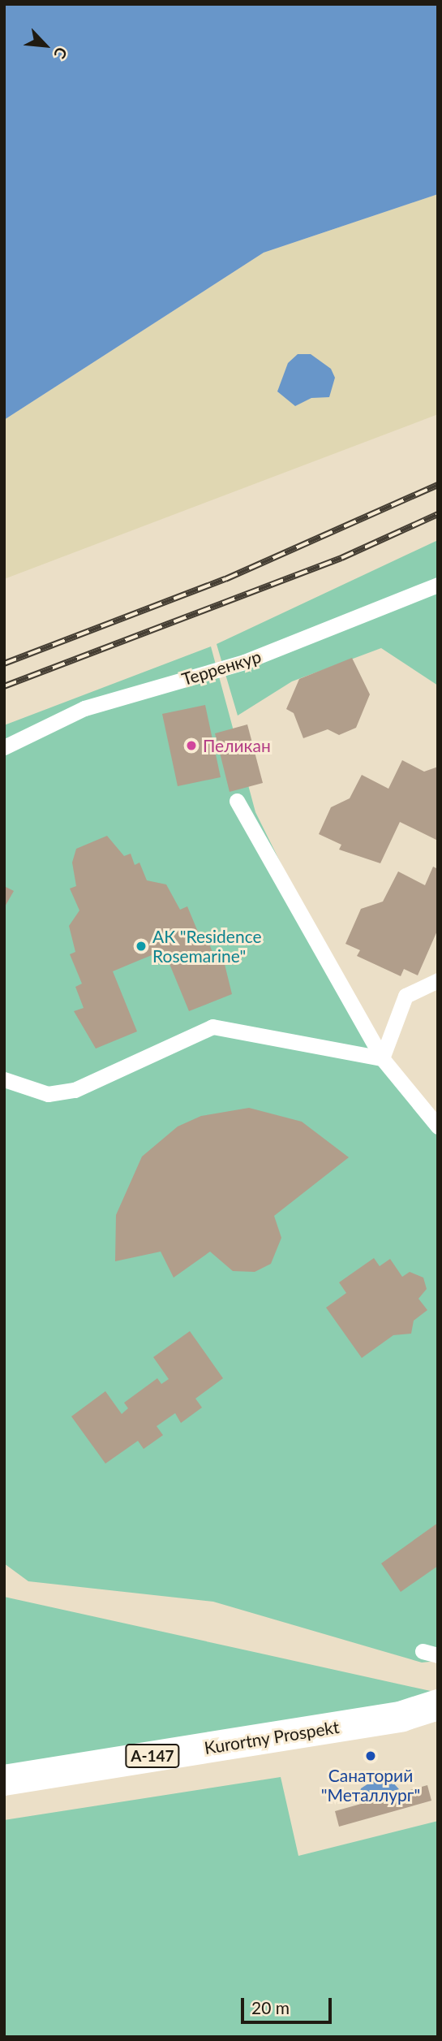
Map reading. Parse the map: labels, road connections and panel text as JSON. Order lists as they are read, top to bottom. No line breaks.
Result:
{"streets":{"main road":["Kurortny Prospekt","А-147"],"lane":["Терренкур"]},"places":["Пеликан","АК \"Residence Rosemarine\"","Санаторий \"Металлург\""],"scale_bar":"20 m","north":"bottom right"}
